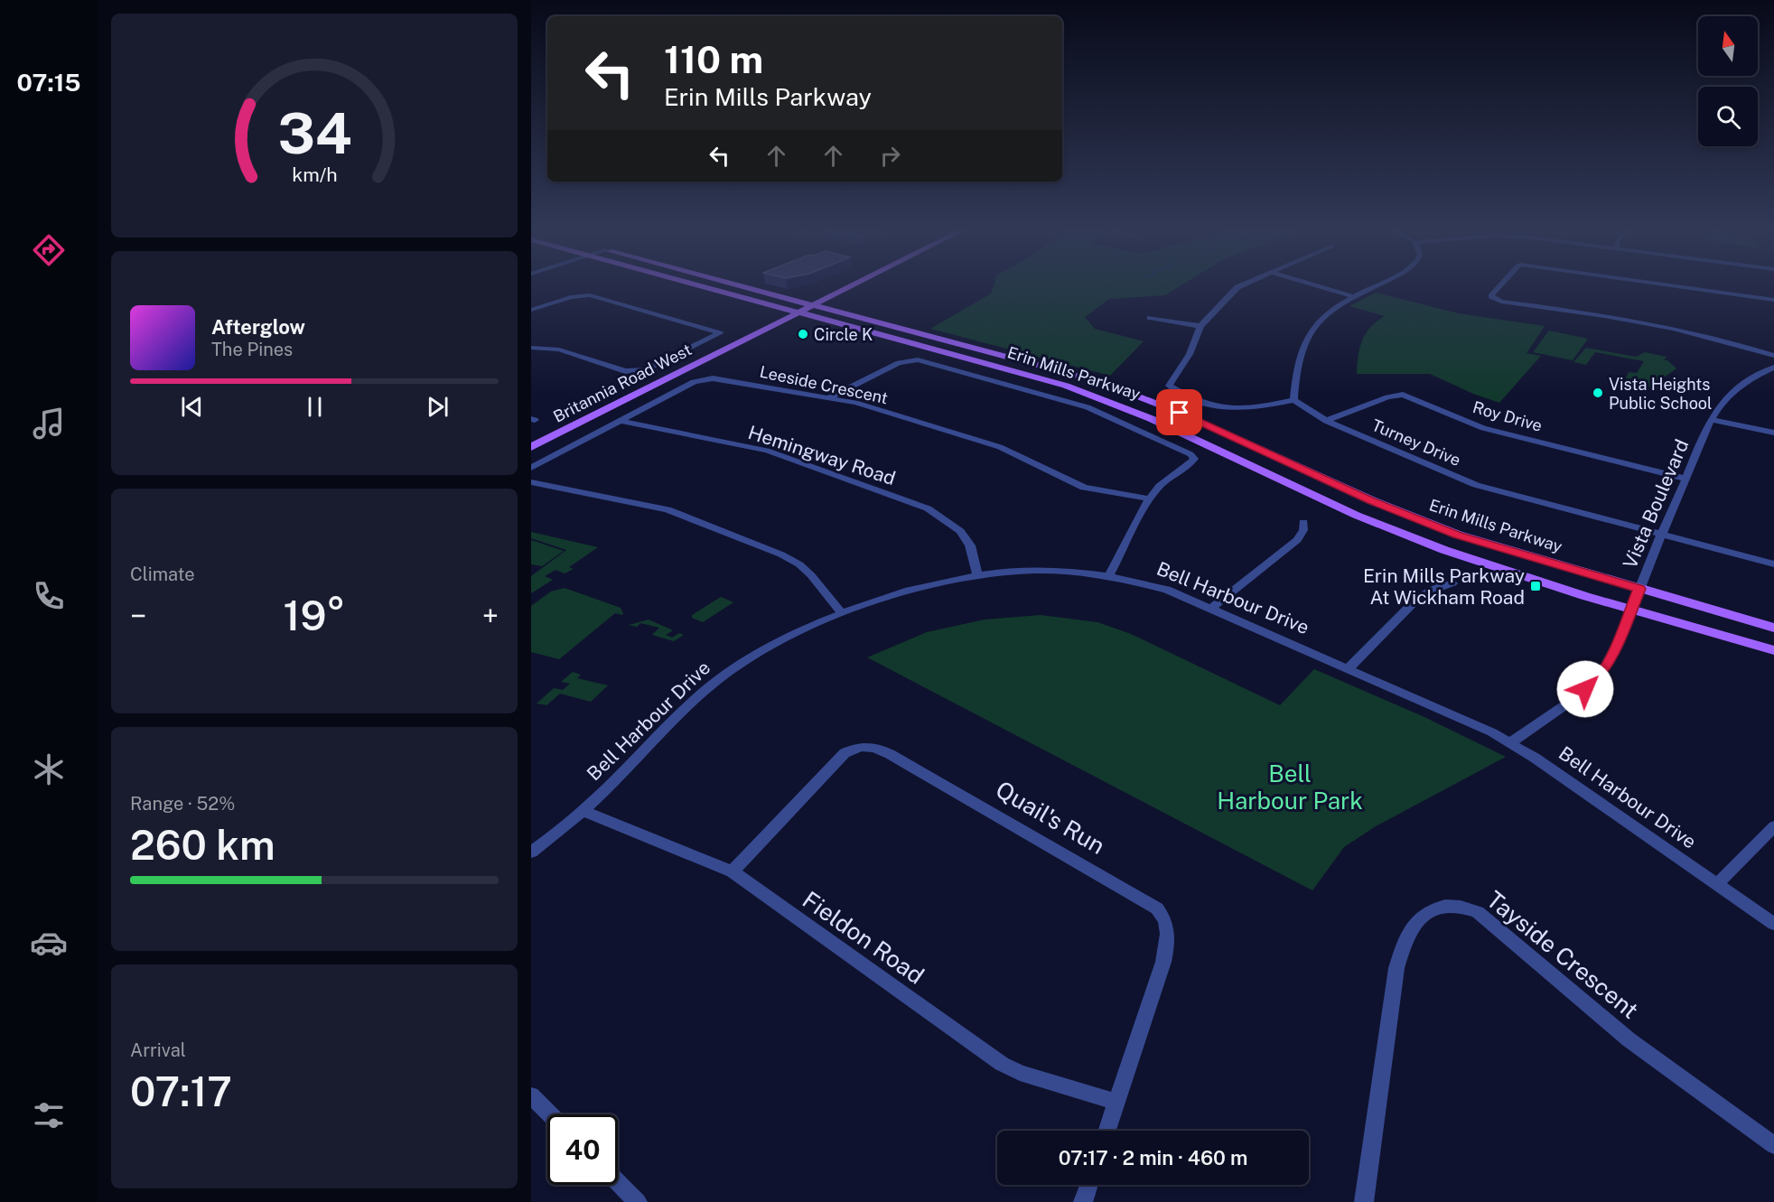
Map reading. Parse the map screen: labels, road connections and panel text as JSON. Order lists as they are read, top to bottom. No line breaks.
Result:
{"streets":{"main road":["Erin Mills Parkway","Britannia Road West"],"street":["Leeside Crescent","Roy Drive","Turney Drive","Hemingway Road","Vista Boulevard","Bell Harbour Drive","Quail's Run","Fieldon Road","Tayside Crescent"]},"crossings":[["Erin Mills Parkway","Britannia Road West"],["Erin Mills Parkway","Vista Boulevard"],["Leeside Crescent","Hemingway Road"],["Roy Drive","Turney Drive"],["Roy Drive","Vista Boulevard"],["Turney Drive","Vista Boulevard"],["Hemingway Road","Bell Harbour Drive"],["Vista Boulevard","Bell Harbour Drive"],["Bell Harbour Drive","Fieldon Road"],["Quail's Run","Fieldon Road"]],"parks":["Bell Harbour Park"],"places":{"other":["Circle K","Vista Heights Public School"],"transit":["Erin Mills Parkway At Wickham Road"]},"north":"top","page":{"tabs":"07:15","turn":["110 m","Erin Mills Parkway"],"song":["Afterglow","The Pines"],"tile":["Climate",["Range · 52%","260 km"],["Arrival","07:17"]],"heat":["−","19°","+"],"limit":"40","trip":"07:17 · 2 min · 460 m","gauge":["34","km/h"]}}
